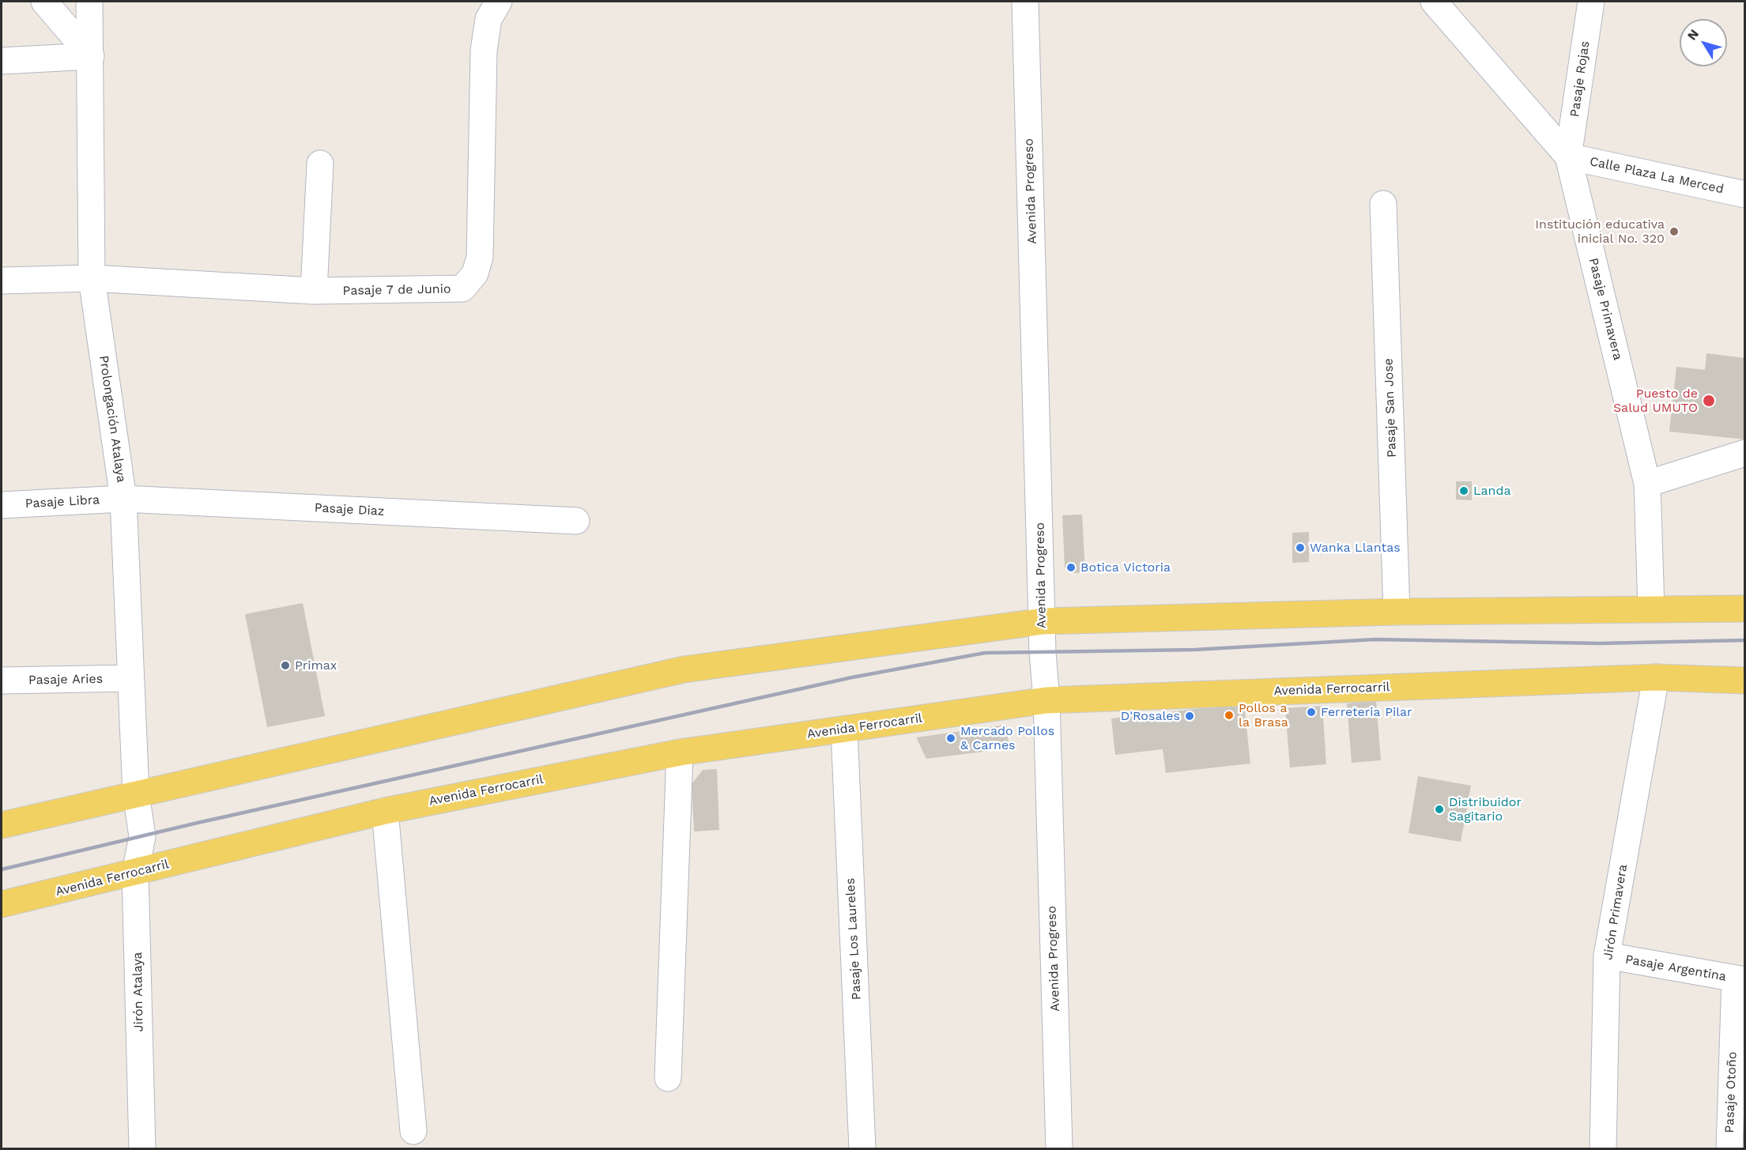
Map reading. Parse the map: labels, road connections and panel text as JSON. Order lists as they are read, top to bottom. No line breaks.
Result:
{"streets":{"main road":["Avenida Ferrocarril"],"street":["Pasaje Rojas","Calle Plaza La Merced","Avenida Progreso","Pasaje 7 de Junio","Pasaje Primavera","Pasaje San Jose","Prolongación Atalaya","Pasaje Libra","Pasaje Diaz","Pasaje Aries","Jirón Primavera","Pasaje Los Laureles","Pasaje Argentina","Jirón Atalaya","Pasaje Otoño"]},"crossings":[["Pasaje Rojas","Calle Plaza La Merced"],["Pasaje Rojas","Pasaje Primavera"],["Calle Plaza La Merced","Pasaje Primavera"],["Avenida Progreso","Avenida Ferrocarril"],["Pasaje 7 de Junio","Prolongación Atalaya"],["Prolongación Atalaya","Pasaje Libra"],["Prolongación Atalaya","Pasaje Diaz"],["Prolongación Atalaya","Pasaje Aries"],["Prolongación Atalaya","Jirón Atalaya"],["Pasaje Libra","Pasaje Diaz"],["Avenida Ferrocarril","Jirón Primavera"],["Avenida Ferrocarril","Pasaje Los Laureles"],["Avenida Ferrocarril","Jirón Atalaya"],["Jirón Primavera","Pasaje Argentina"],["Pasaje Argentina","Pasaje Otoño"]],"places":["Institución educativa inicial No. 320","Puesto de Salud UMUTO","Landa","Wanka Llantas","Botica Victoria","Primax","Ferreteria Pilar","Pollos a la Brasa","D'Rosales","Mercado Pollos & Carnes","Distribuidor Sagitario"],"north":"top left"}
